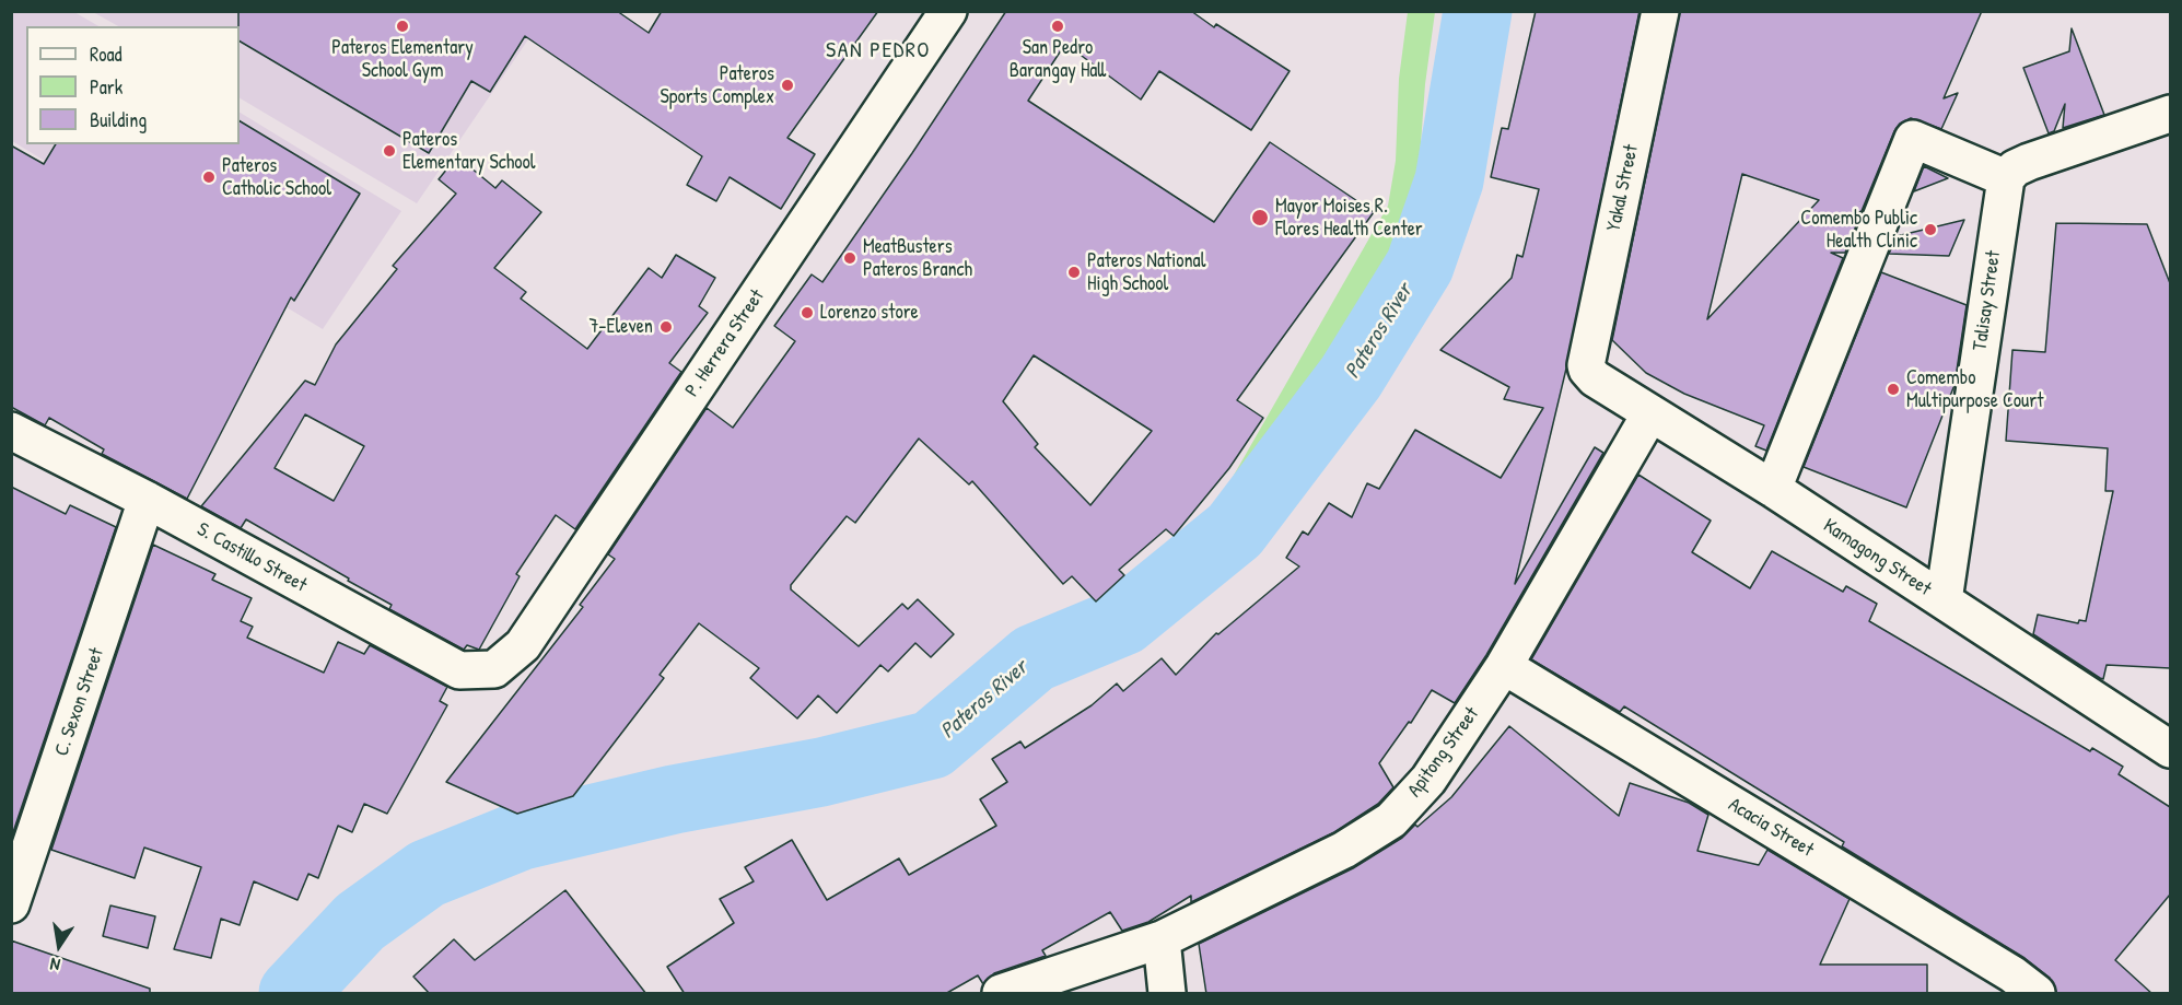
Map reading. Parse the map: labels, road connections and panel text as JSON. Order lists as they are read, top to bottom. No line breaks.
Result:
{"streets":{"street":["Yakal Street","Talisay Street","P. Herrera Street","S. Castillo Street","Kamagong Street","C. Sexon Street","Apitong Street","Acacia Street"]},"crossings":[["Yakal Street","Kamagong Street"],["Talisay Street","Kamagong Street"],["P. Herrera Street","S. Castillo Street"],["S. Castillo Street","C. Sexon Street"],["Kamagong Street","Apitong Street"],["Apitong Street","Acacia Street"]],"districts":["SAN PEDRO"],"water":["Pateros River"],"places":["Pateros Elementary School Gym","San Pedro Barangay Hall","Pateros Sports Complex","Pateros Elementary School","Pateros Catholic School","Mayor Moises R. Flores Health Center","Comembo Public Health Clinic","MeatBusters Pateros Branch","Pateros National High School","Lorenzo store","7-Eleven","Comembo Multipurpose Court"],"legend":["Road","Park","Building"],"north":"bottom"}
